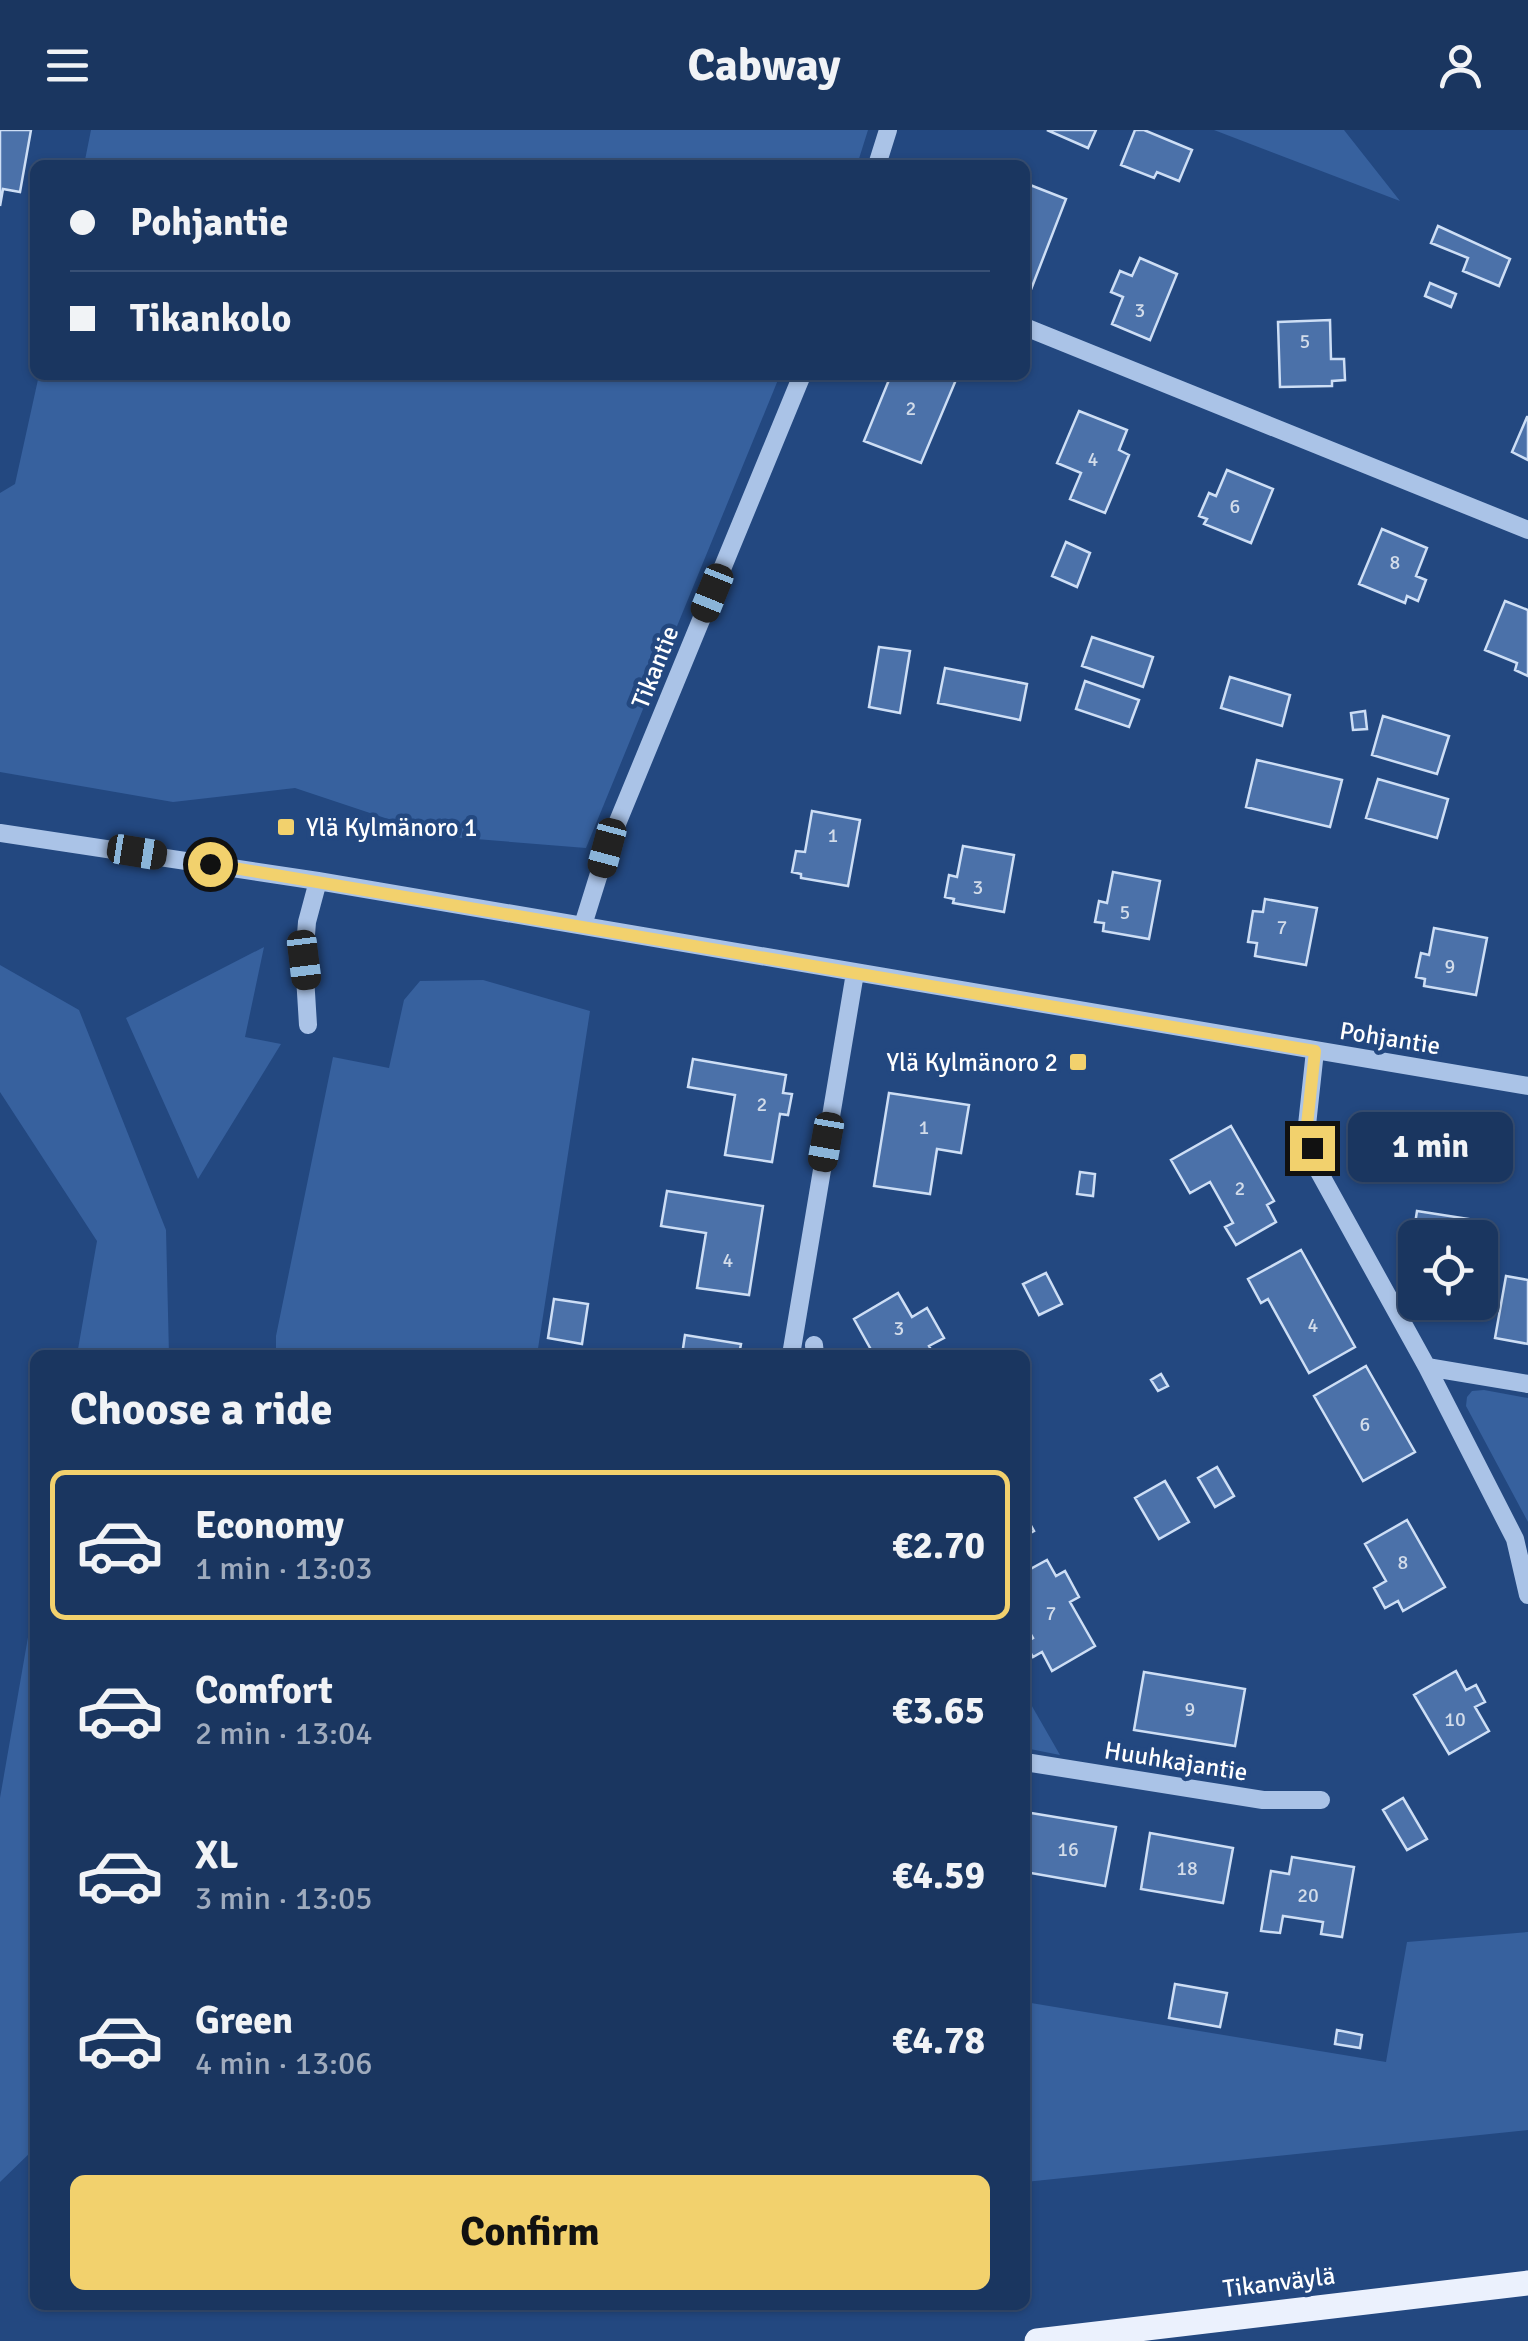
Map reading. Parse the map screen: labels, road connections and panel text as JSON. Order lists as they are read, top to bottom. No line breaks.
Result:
{"streets":{"main road":["Tikanväylä"],"street":["Tikantie","Pohjantie","Huuhkajantie"]},"crossings":[["Tikantie","Pohjantie"]],"places":{"transit":["Ylä Kylmänoro 1","Ylä Kylmänoro 2"]},"house_numbers":["3","5","2","4","6","8","1","3","5","7","9","2","1","2","4","4","3","6","8","7","9","10","16","18","20"],"page":{"header":"Cabway","banner":["Pohjantie","Tikankolo"],"bubble":"1 min","heading":"Choose a ride","list":[{"name":"Economy","note":"1 min · 13:03","value":"€2.70"},{"name":"Comfort","note":"2 min · 13:04","value":"€3.65"},{"name":"XL","note":"3 min · 13:05","value":"€4.59"},{"name":"Green","note":"4 min · 13:06","value":"€4.78"}],"buttons":"Confirm"}}
